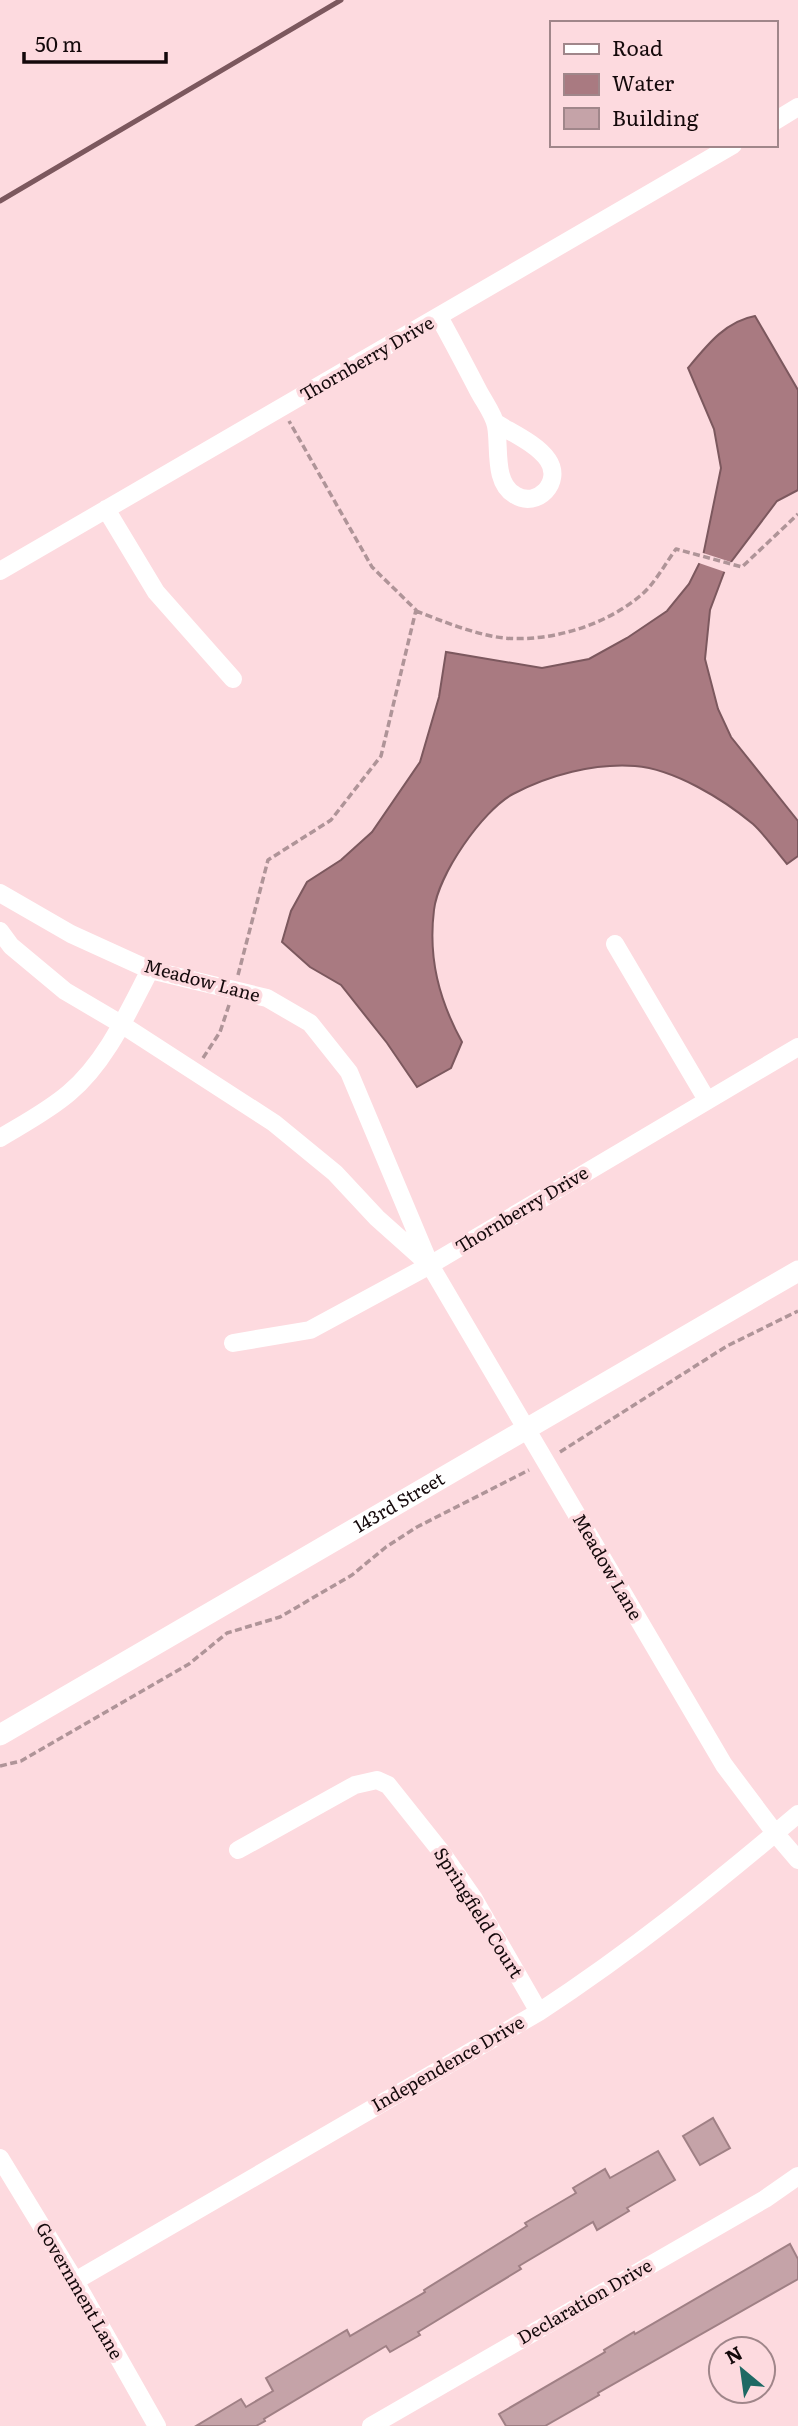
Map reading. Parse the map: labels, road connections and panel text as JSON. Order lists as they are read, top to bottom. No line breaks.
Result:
{"streets":{"street":["Thornberry Drive","Meadow Lane","143rd Street","Springfield Court","Independence Drive","Government Lane","Declaration Drive"]},"crossings":[["Thornberry Drive","Meadow Lane"],["Meadow Lane","143rd Street"],["Meadow Lane","Independence Drive"],["Springfield Court","Independence Drive"],["Independence Drive","Government Lane"]],"legend":["Road","Water","Building"],"scale_bar":"50 m","north":"top left"}
